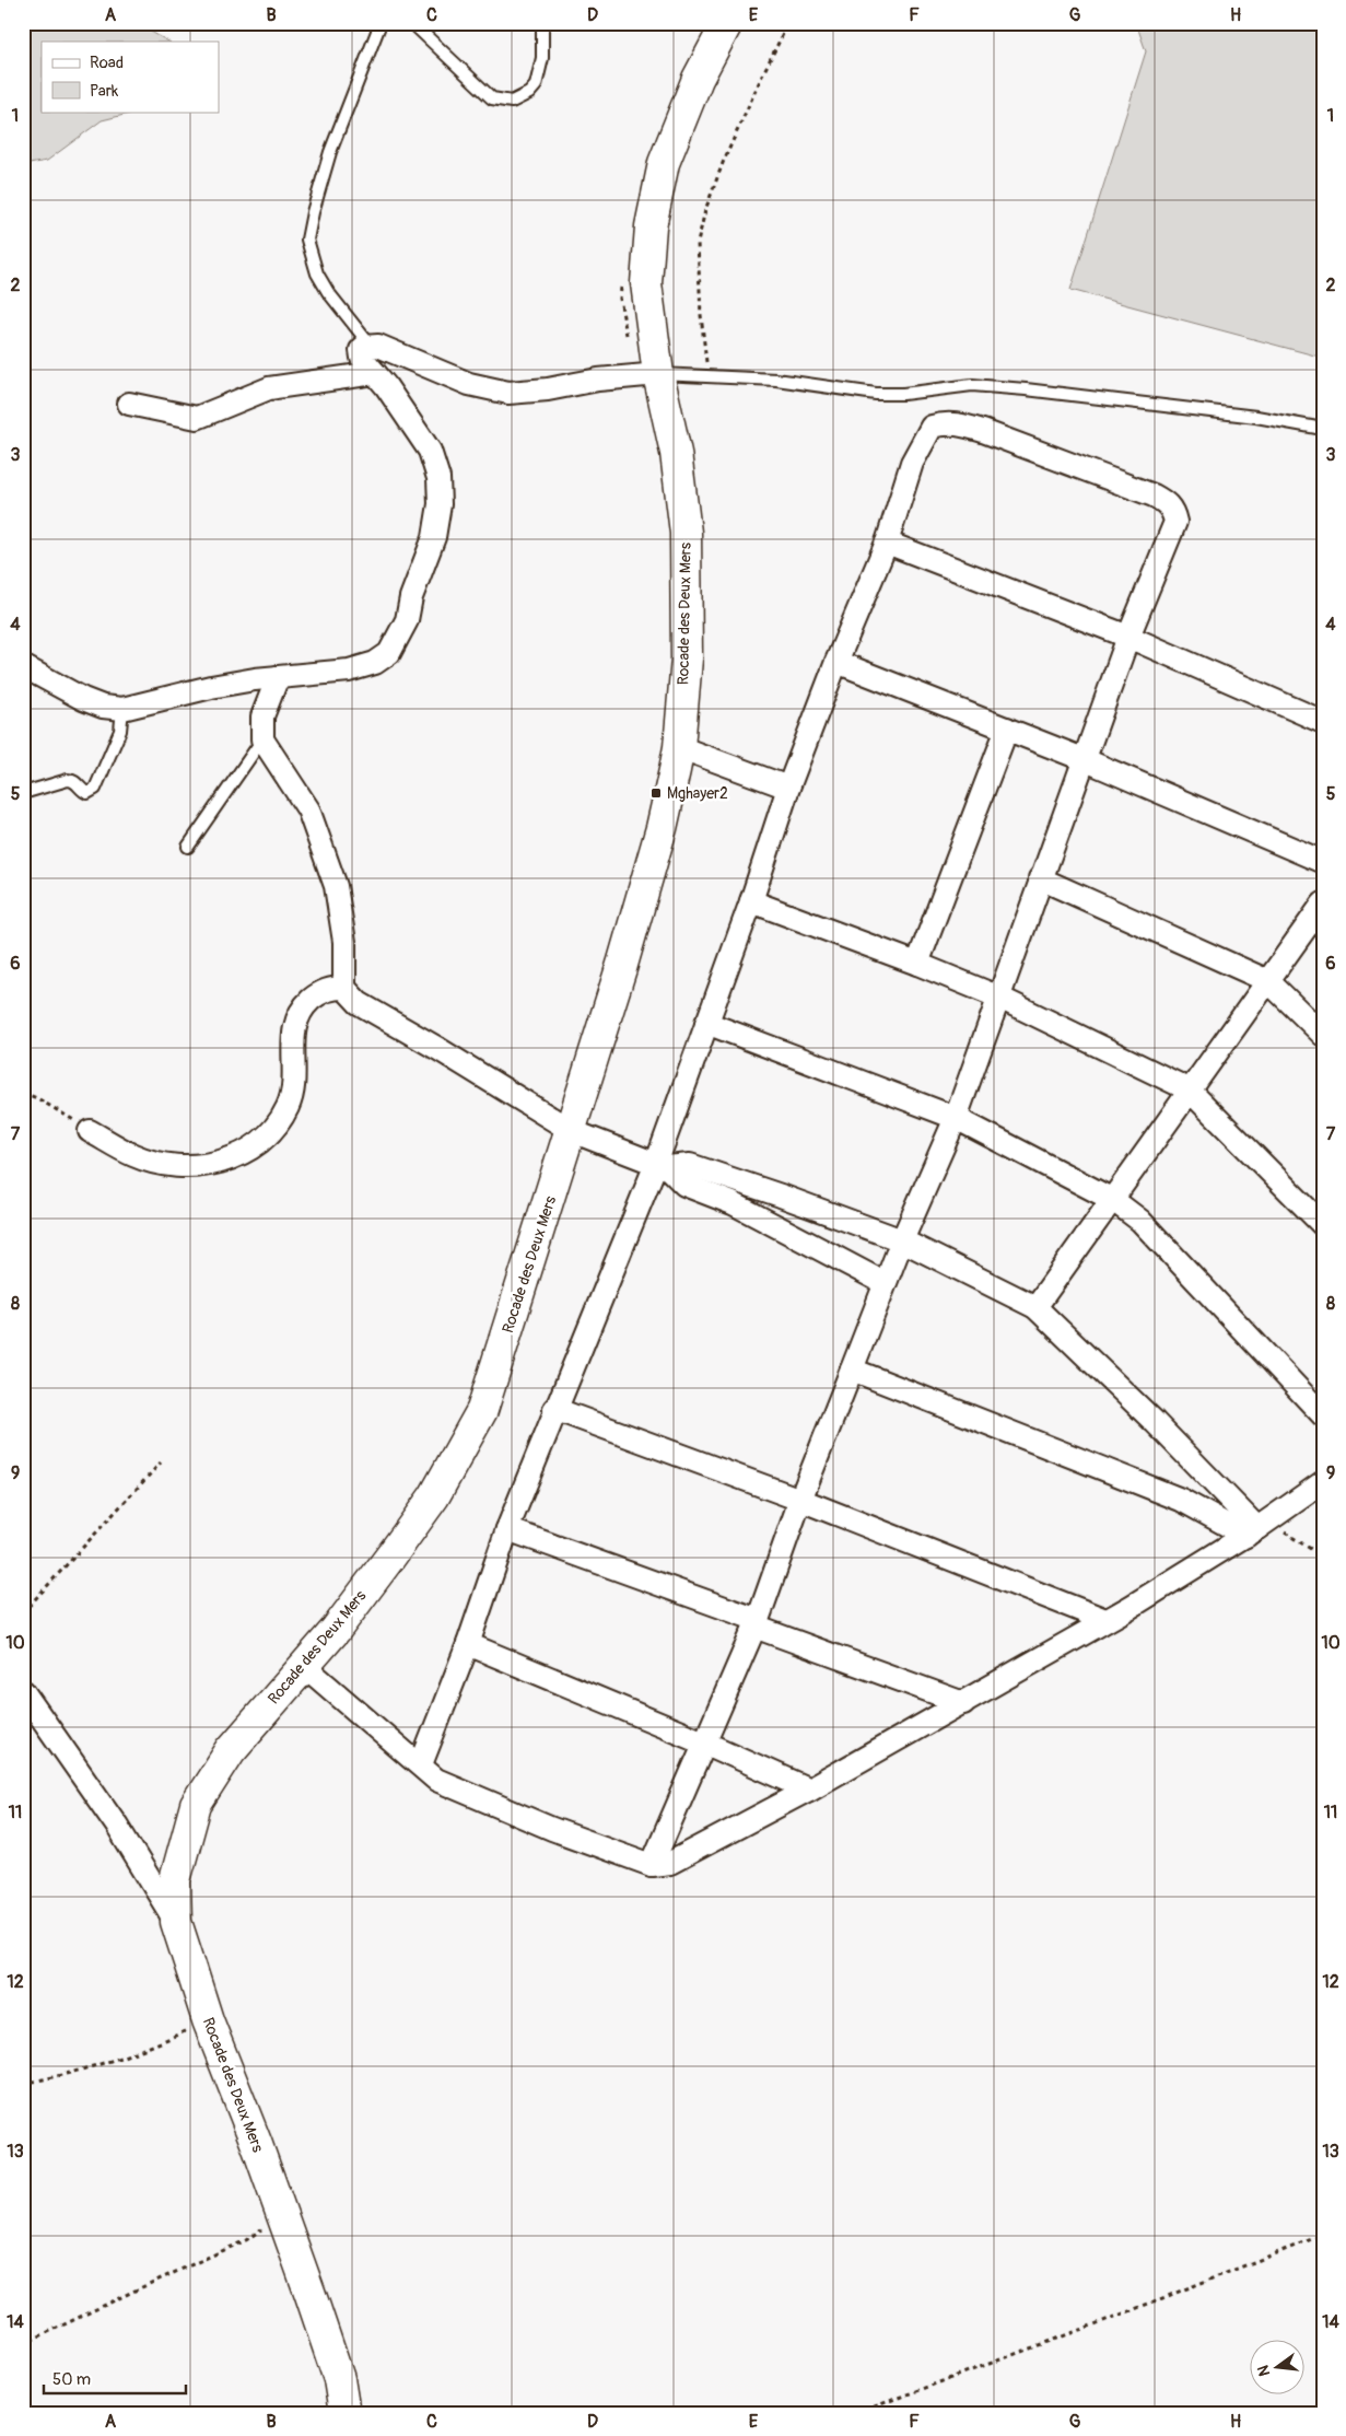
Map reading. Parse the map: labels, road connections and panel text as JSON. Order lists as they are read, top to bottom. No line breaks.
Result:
{"streets":{"highway":["Rocade des Deux Mers"]},"places":{"transit":["Mghayer2"]},"legend":["Road","Park"],"scale_bar":"50 m","north":"left","grid":{"columns":["A","B","C","D","E","F","G","H"],"rows":["1","2","3","4","5","6","7","8","9","10","11","12","13","14"]}}
